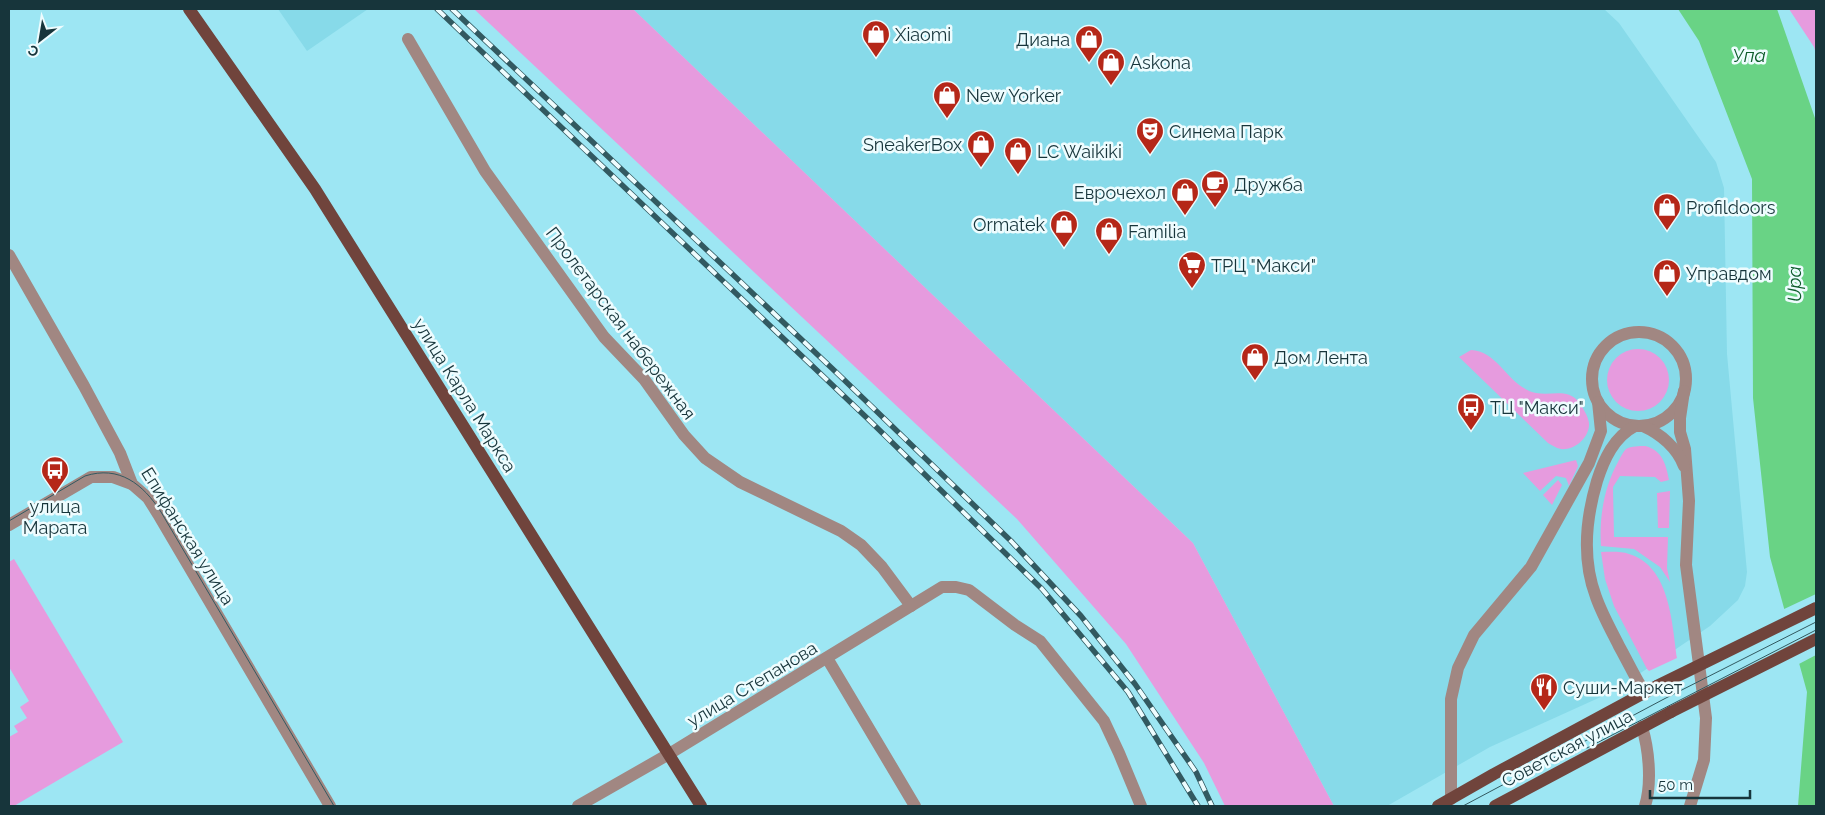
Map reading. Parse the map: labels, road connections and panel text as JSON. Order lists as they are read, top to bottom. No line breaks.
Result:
{"streets":{"main road":["улица Карла Маркса","Советская улица"],"street":["Пролетарская набережная","Епифанская улица","улица Степанова"]},"crossings":[["Пролетарская набережная","улица Степанова"],["улица Карла Маркса","улица Степанова"]],"water":["Упа","Upa"],"places":{"shop":["Xiaomi","Диана","Askona","New Yorker","SneakerBox","LC Waikiki","Еврочехол","Profildoors","Ormatek","Familia","Управдом","Дом Лента"],"theatre":["Синема Парк"],"cafe":["Дружба"],"supermarket":["ТРЦ \"Макси\""],"bus stop":["ТЦ \"Макси\"","улица Марата"],"restaurant":["Суши-Маркет"]},"scale_bar":"50 m","north":"bottom left"}
